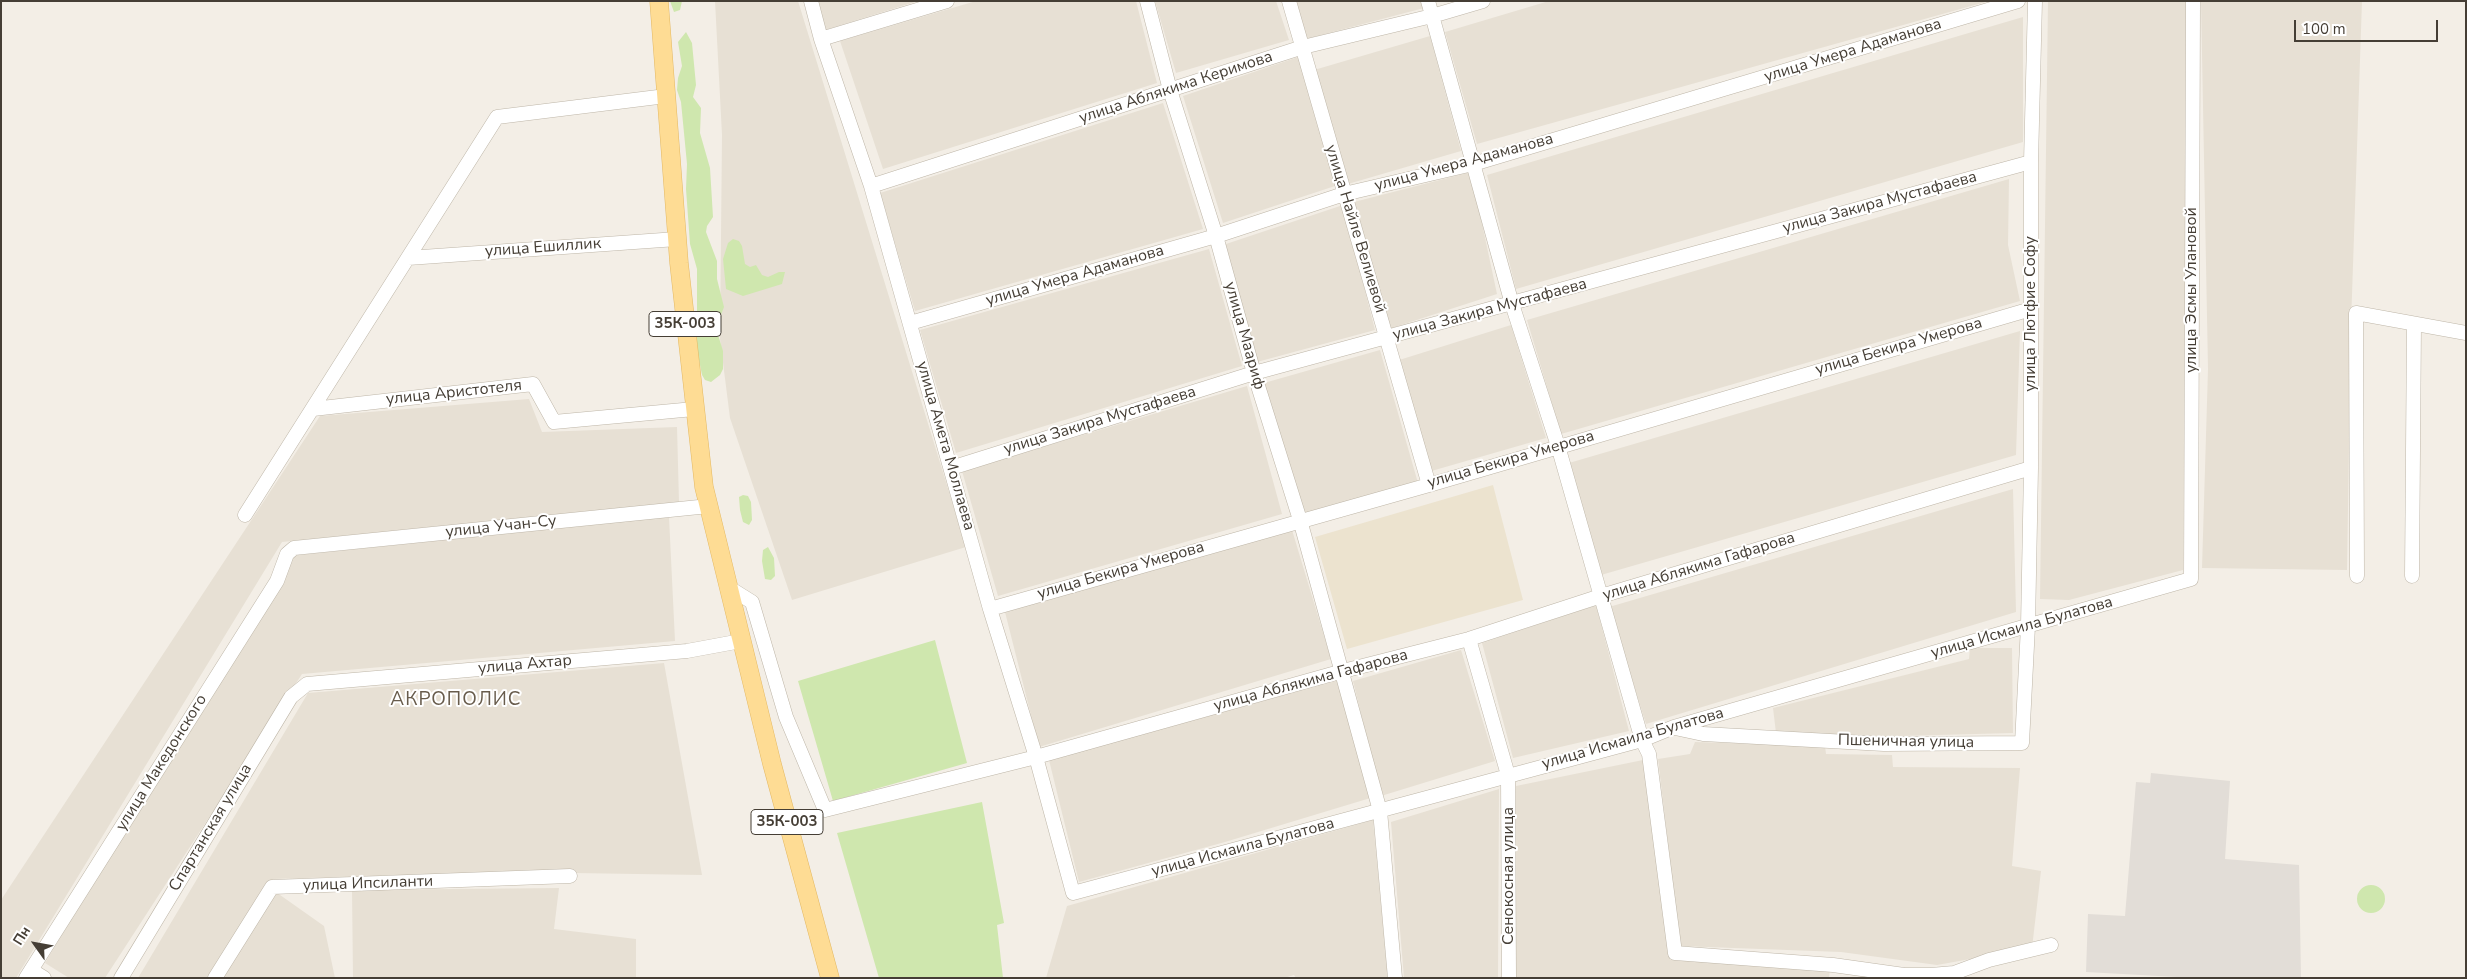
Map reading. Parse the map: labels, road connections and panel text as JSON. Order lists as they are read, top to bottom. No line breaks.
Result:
{"streets":{"main road":["35К-003"],"street":["улица Умера Адаманова","улица Аблякима Керимова","улица Закира Мустафаева","улица Найле Велиевой","улица Ешиллик","улица Эсмы Улановой","улица Лютфие Софу","улица Маариф","улица Бекира Умерова","улица Аристотеля","улица Амета Моллаева","улица Учан-Су","улица Аблякима Гафарова","улица Исмаила Булатова","улица Ахтар","Пшеничная улица","улица Македонского","Спартанская улица","Сенокосная улица","улица Ипсиланти"]},"crossings":[["улица Умера Адаманова","улица Найле Велиевой"],["улица Умера Адаманова","улица Маариф"],["улица Умера Адаманова","улица Амета Моллаева"],["улица Аблякима Керимова","улица Найле Велиевой"],["улица Аблякима Керимова","улица Маариф"],["улица Аблякима Керимова","улица Амета Моллаева"],["улица Закира Мустафаева","улица Найле Велиевой"],["улица Закира Мустафаева","улица Лютфие Софу"],["улица Закира Мустафаева","улица Маариф"],["улица Закира Мустафаева","улица Амета Моллаева"],["улица Найле Велиевой","улица Бекира Умерова"],["улица Ешиллик","35К-003"],["улица Эсмы Улановой","улица Исмаила Булатова"],["улица Лютфие Софу","улица Бекира Умерова"],["улица Лютфие Софу","улица Аблякима Гафарова"],["улица Лютфие Софу","улица Исмаила Булатова"],["улица Лютфие Софу","Пшеничная улица"],["35К-003","улица Аристотеля"],["35К-003","улица Учан-Су"],["35К-003","улица Аблякима Гафарова"],["35К-003","улица Ахтар"],["улица Маариф","улица Бекира Умерова"],["улица Маариф","улица Аблякима Гафарова"],["улица Маариф","улица Исмаила Булатова"],["улица Бекира Умерова","улица Амета Моллаева"],["улица Амета Моллаева","улица Аблякима Гафарова"],["улица Амета Моллаева","улица Исмаила Булатова"],["улица Учан-Су","улица Македонского"],["улица Исмаила Булатова","Пшеничная улица"],["улица Исмаила Булатова","Сенокосная улица"],["улица Ахтар","Спартанская улица"]],"districts":["АКРОПОЛИС"],"scale_bar":"100 m","north":"top left"}
